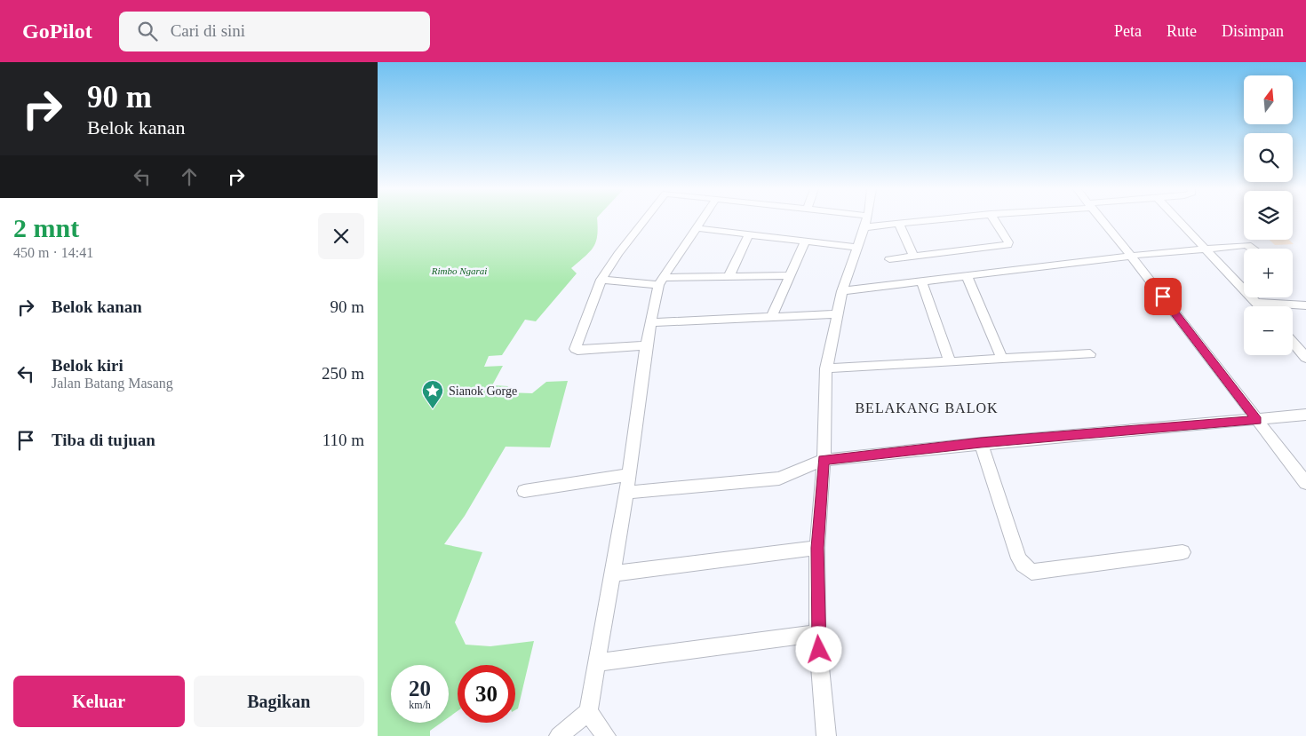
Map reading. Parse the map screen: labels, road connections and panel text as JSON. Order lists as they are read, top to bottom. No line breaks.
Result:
{"districts":["BELAKANG BALOK"],"parks":["Rimbo Ngarai"],"places":{"place":["Sianok Gorge"]},"north":"top","page":{"header":"GoPilot","search":"Cari di sini","nav":["Peta","Rute","Disimpan"],"turn":["90 m","Belok kanan"],"map_buttons":["+","−"],"heading":["2 mnt","450 m · 14:41"],"list":[{"name":"Belok kanan","value":"90 m"},{"name":"Belok kiri","note":"Jalan Batang Masang","value":"250 m"},{"name":"Tiba di tujuan","value":"110 m"}],"speed":"20 km/h","limit":"30","buttons":["Keluar","Bagikan"]}}
